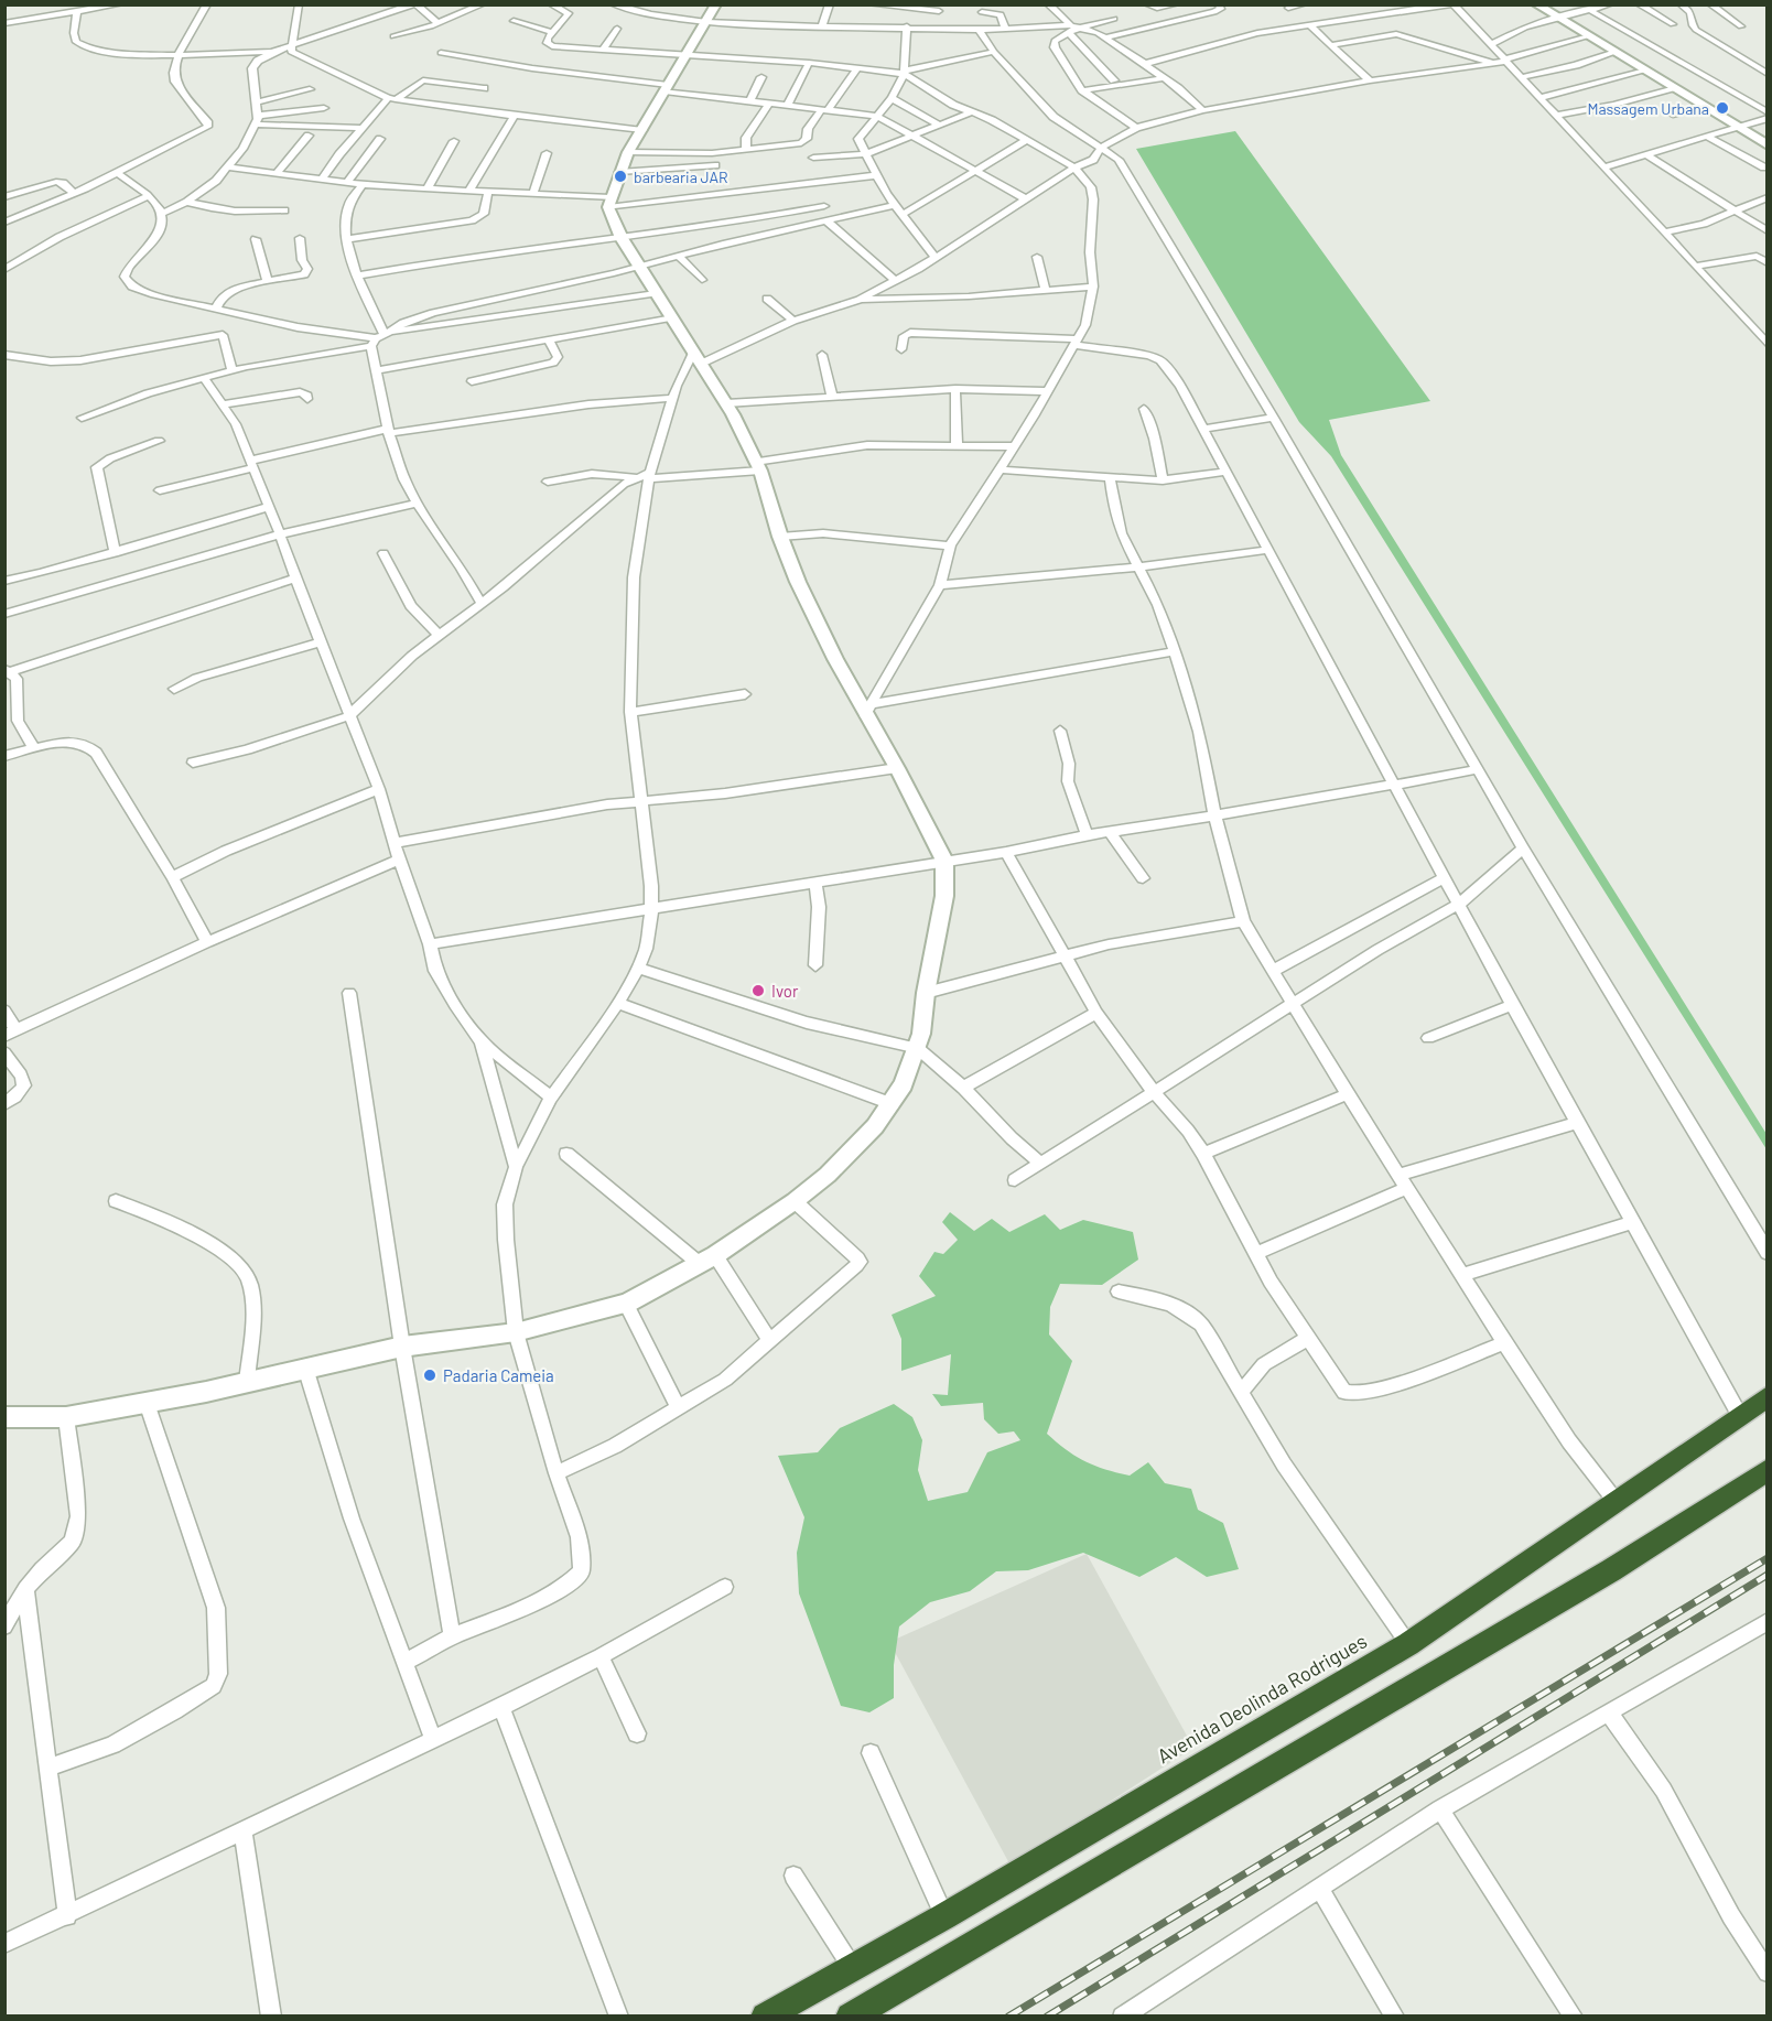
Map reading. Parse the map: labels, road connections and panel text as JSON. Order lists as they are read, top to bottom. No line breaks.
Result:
{"streets":{"highway":["Avenida Deolinda Rodrigues"]},"places":["Massagem Urbana","barbearia JAR","Ivor","Padaria Cameia"]}
